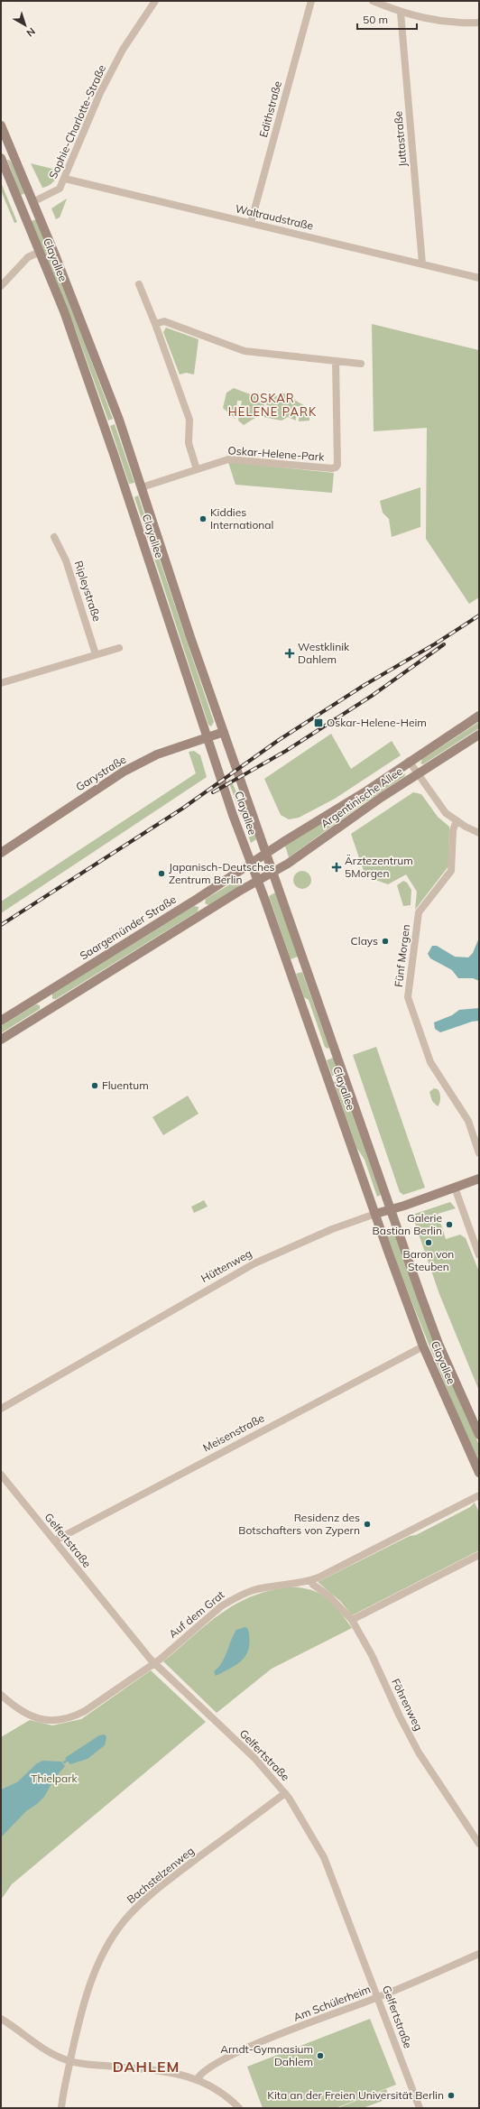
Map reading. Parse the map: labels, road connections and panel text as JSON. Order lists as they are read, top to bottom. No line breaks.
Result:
{"streets":{"main road":["Clayallee","Garystraße","Argentinische Allee","Saargemünder Straße","Hüttenweg"],"street":["Edithstraße","Sophie-Charlotte-Straße","Juttastraße","Waltraudstraße","Oskar-Helene-Park","Ripleystraße","Fünf Morgen","Meisenstraße","Gelfertstraße","Auf dem Grat","Föhrenweg","Bachstelzenweg","Am Schülerheim"]},"crossings":[["Edithstraße","Waltraudstraße"],["Sophie-Charlotte-Straße","Waltraudstraße"],["Sophie-Charlotte-Straße","Clayallee"],["Juttastraße","Waltraudstraße"],["Clayallee","Oskar-Helene-Park"],["Clayallee","Garystraße"],["Clayallee","Argentinische Allee"],["Clayallee","Saargemünder Straße"],["Clayallee","Hüttenweg"],["Clayallee","Meisenstraße"],["Argentinische Allee","Saargemünder Straße"],["Meisenstraße","Gelfertstraße"],["Gelfertstraße","Auf dem Grat"],["Gelfertstraße","Bachstelzenweg"],["Gelfertstraße","Am Schülerheim"],["Auf dem Grat","Föhrenweg"]],"districts":["OSKAR HELENE PARK","DAHLEM"],"parks":["Thielpark"],"places":{"other":["Kiddies International","Japanisch-Deutsches Zentrum Berlin","Clays","Fluentum","Galerie Bastian Berlin","Baron von Steuben","Residenz des Botschafters von Zypern","Arndt-Gymnasium Dahlem","Kita an der Freien Universität Berlin"],"health":["Westklinik Dahlem","Ärztezentrum 5Morgen"],"transit":["Oskar-Helene-Heim"]},"scale_bar":"50 m","north":"bottom right"}
